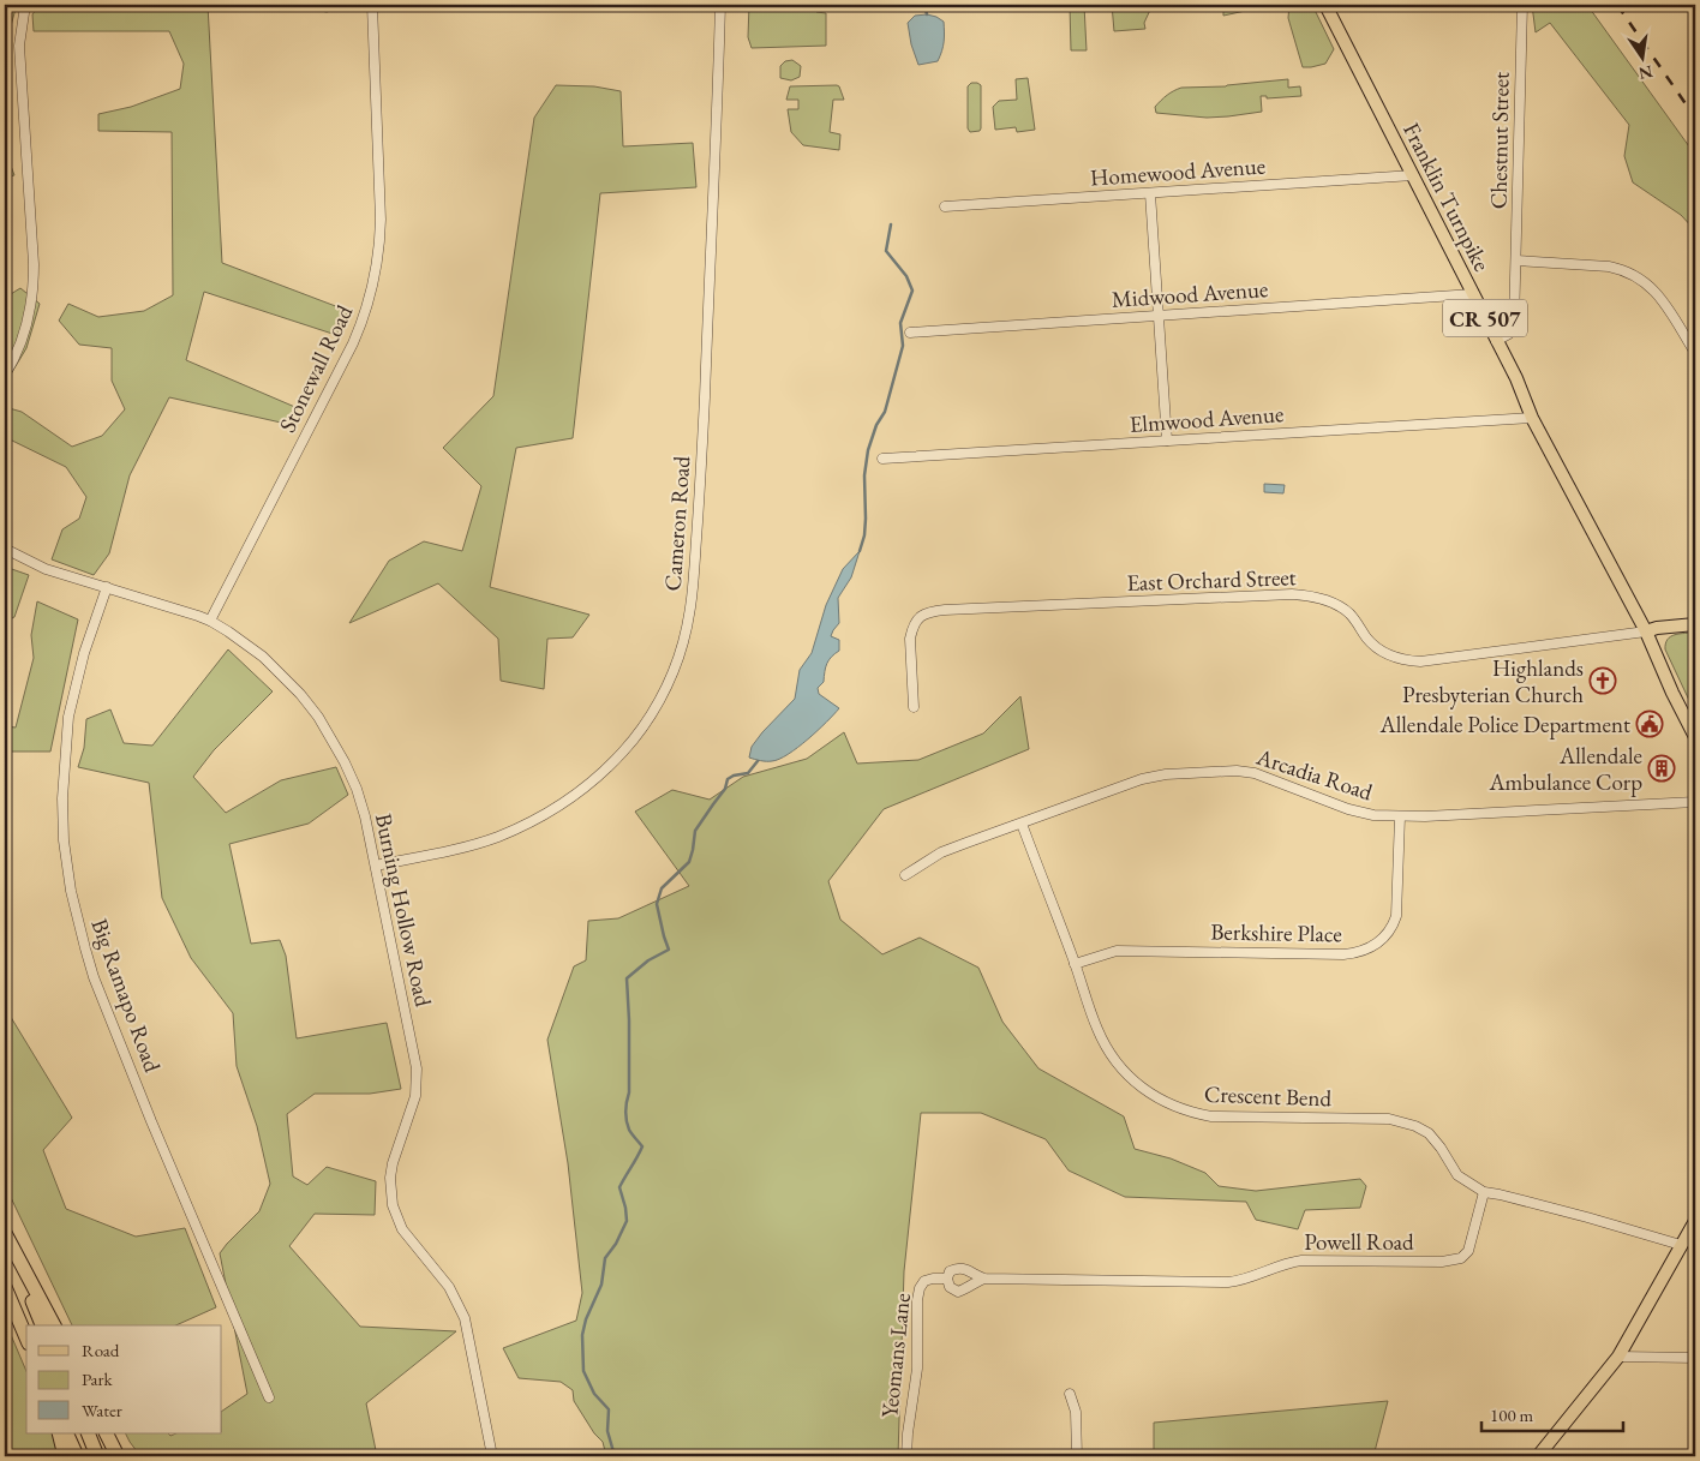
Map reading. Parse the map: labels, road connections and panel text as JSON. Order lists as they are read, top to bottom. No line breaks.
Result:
{"streets":{"main road":["Franklin Turnpike","CR 507"],"street":["Chestnut Street","Homewood Avenue","Midwood Avenue","Stonewall Road","Elmwood Avenue","Cameron Road","East Orchard Street","Arcadia Road","Burning Hollow Road","Berkshire Place","Big Ramapo Road","Crescent Bend","Powell Road","Yeomans Lane"]},"crossings":[["Chestnut Street","Franklin Turnpike"],["Homewood Avenue","Franklin Turnpike"],["Franklin Turnpike","Midwood Avenue"],["Franklin Turnpike","CR 507"],["Franklin Turnpike","Elmwood Avenue"],["Franklin Turnpike","East Orchard Street"],["CR 507","East Orchard Street"],["Stonewall Road","Burning Hollow Road"],["Cameron Road","Burning Hollow Road"],["Arcadia Road","Berkshire Place"],["Arcadia Road","Crescent Bend"],["Burning Hollow Road","Big Ramapo Road"],["Berkshire Place","Crescent Bend"],["Crescent Bend","Powell Road"],["Powell Road","Yeomans Lane"]],"places":{"church":["Highlands Presbyterian Church"],"public building":["Allendale Police Department"],"building":["Allendale Ambulance Corp"]},"legend":["Road","Park","Water"],"scale_bar":"100 m","north":"bottom"}
